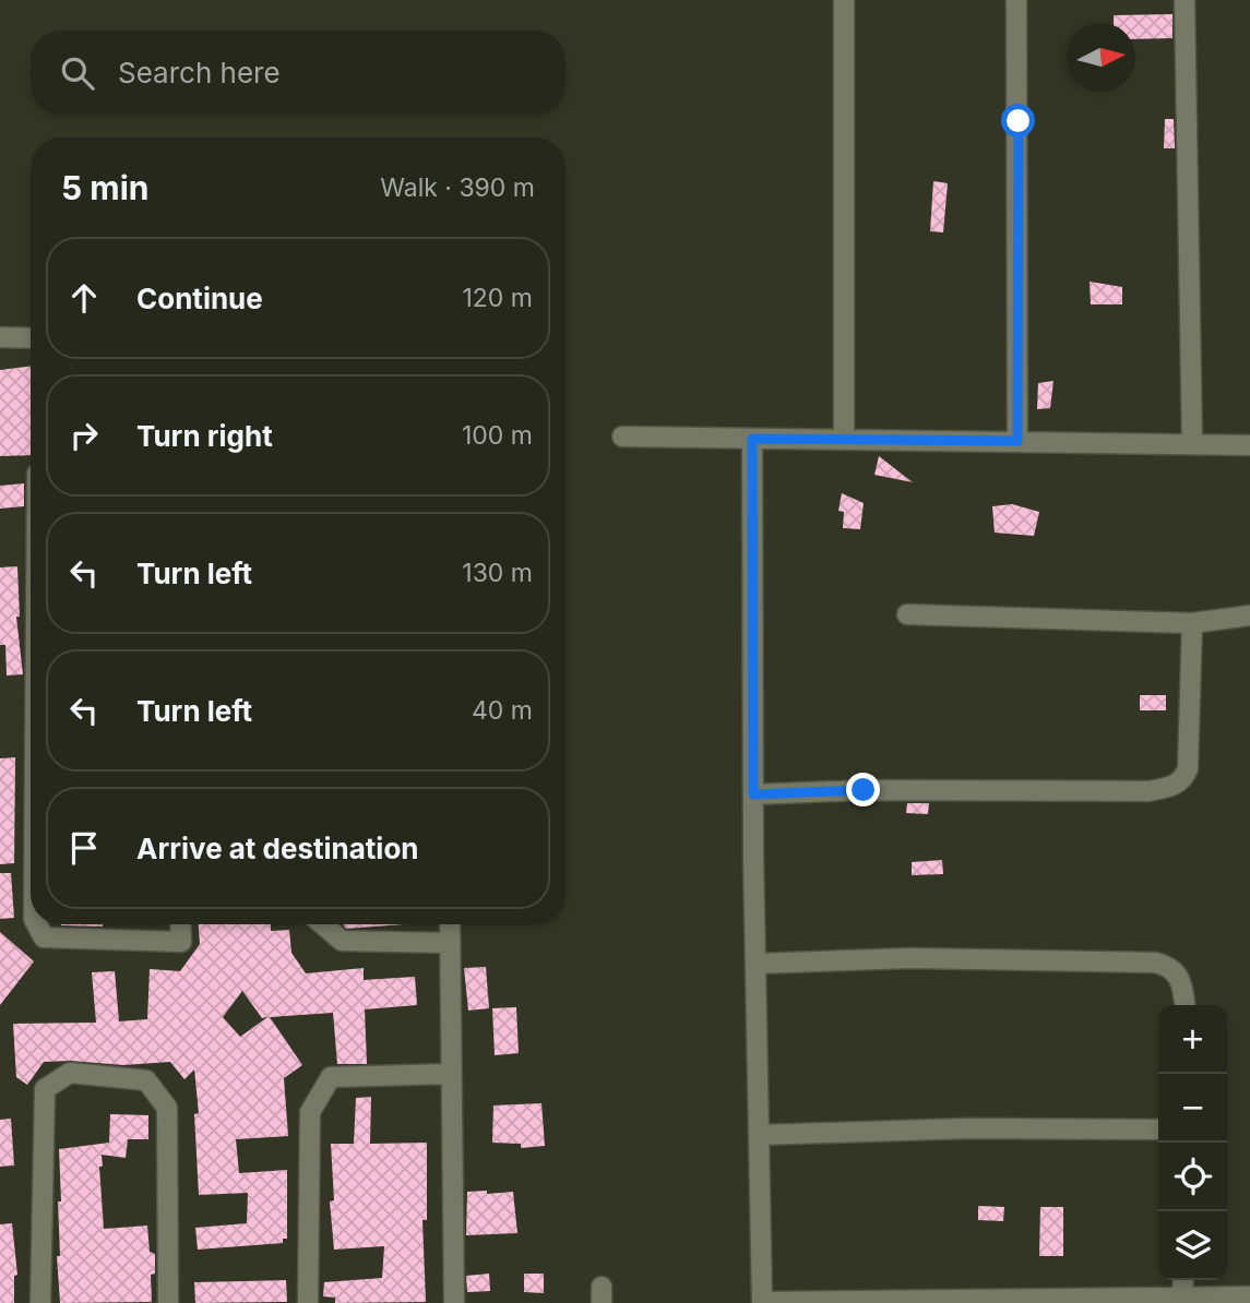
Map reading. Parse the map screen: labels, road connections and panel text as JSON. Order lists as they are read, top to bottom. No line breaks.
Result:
{"north":"right","page":{"search":"Search here","heading":["5 min","Walk · 390 m"],"list":[["Continue","120 m"],["Turn right","100 m"],["Turn left","130 m"],["Turn left","40 m"],"Arrive at destination"],"map_buttons":["+","−"]}}
